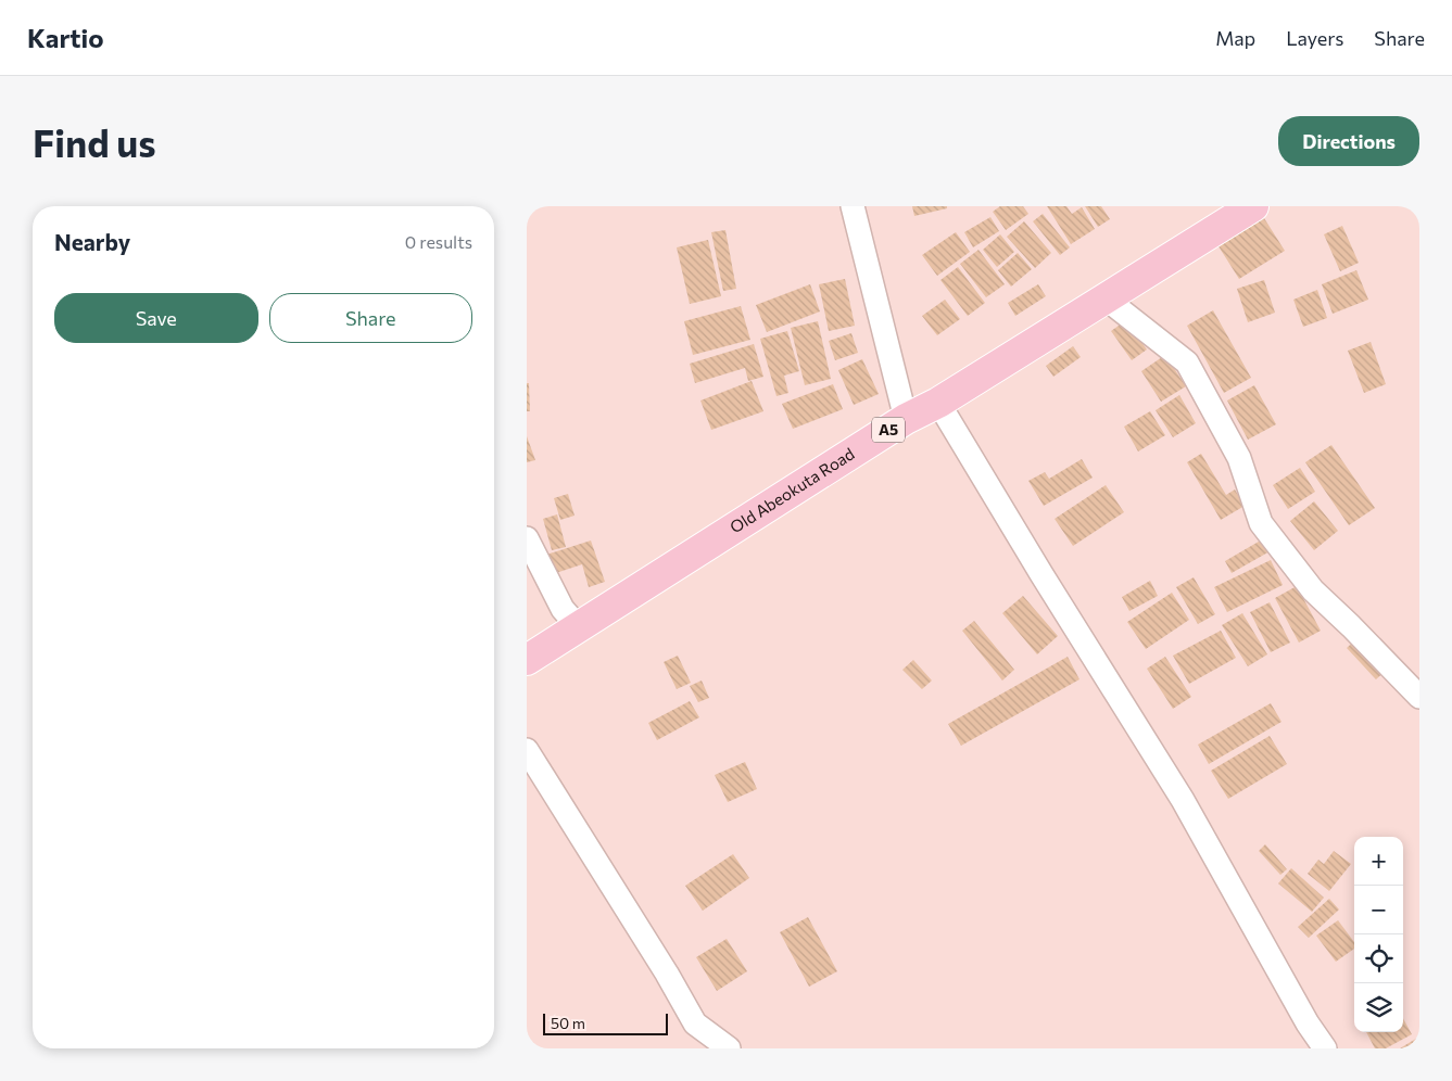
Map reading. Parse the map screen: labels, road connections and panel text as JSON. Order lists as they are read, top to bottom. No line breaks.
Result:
{"streets":{"highway":["A5","Old Abeokuta Road"]},"scale_bar":"50 m","page":{"header":"Kartio","nav":["Map","Layers","Share"],"buttons":["Directions",["Save","Share"]],"title":"Find us","heading":["Nearby","0 results"],"map_buttons":["+","−"],"scale":"50 m"}}
